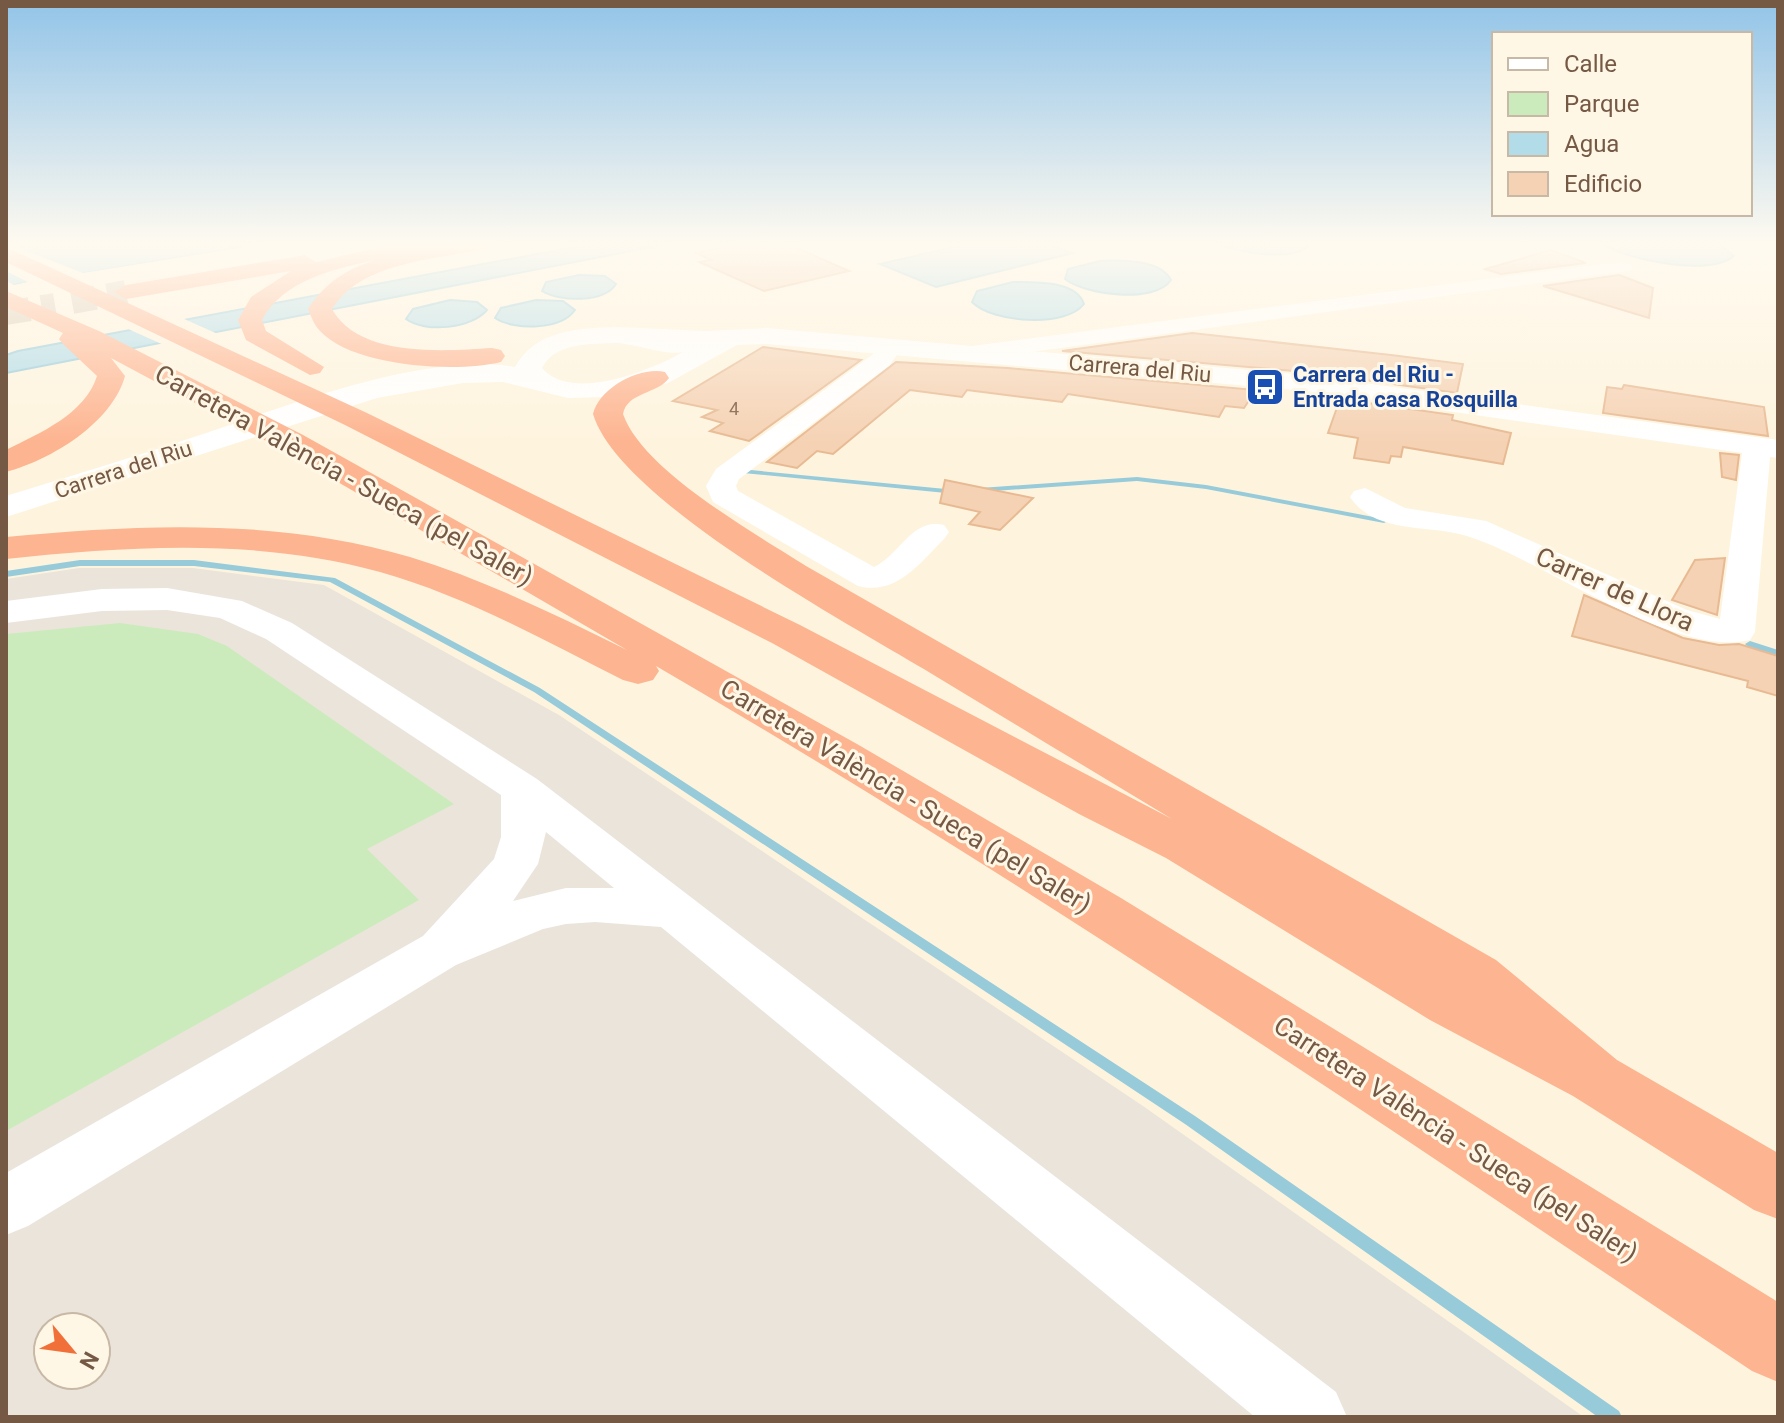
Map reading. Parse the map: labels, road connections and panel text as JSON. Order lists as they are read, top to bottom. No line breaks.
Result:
{"streets":{"highway":["Carretera València - Sueca (pel Saler)"],"street":["Carrera del Riu","Carrer de Llora"]},"crossings":[["Carrera del Riu","Carretera València - Sueca (pel Saler)"],["Carrera del Riu","Carrer de Llora"]],"places":{"bus stop":["Carrera del Riu - Entrada casa Rosquilla"]},"house_numbers":["4"],"legend":["Calle","Parque","Agua","Edificio"],"north":"bottom right"}
